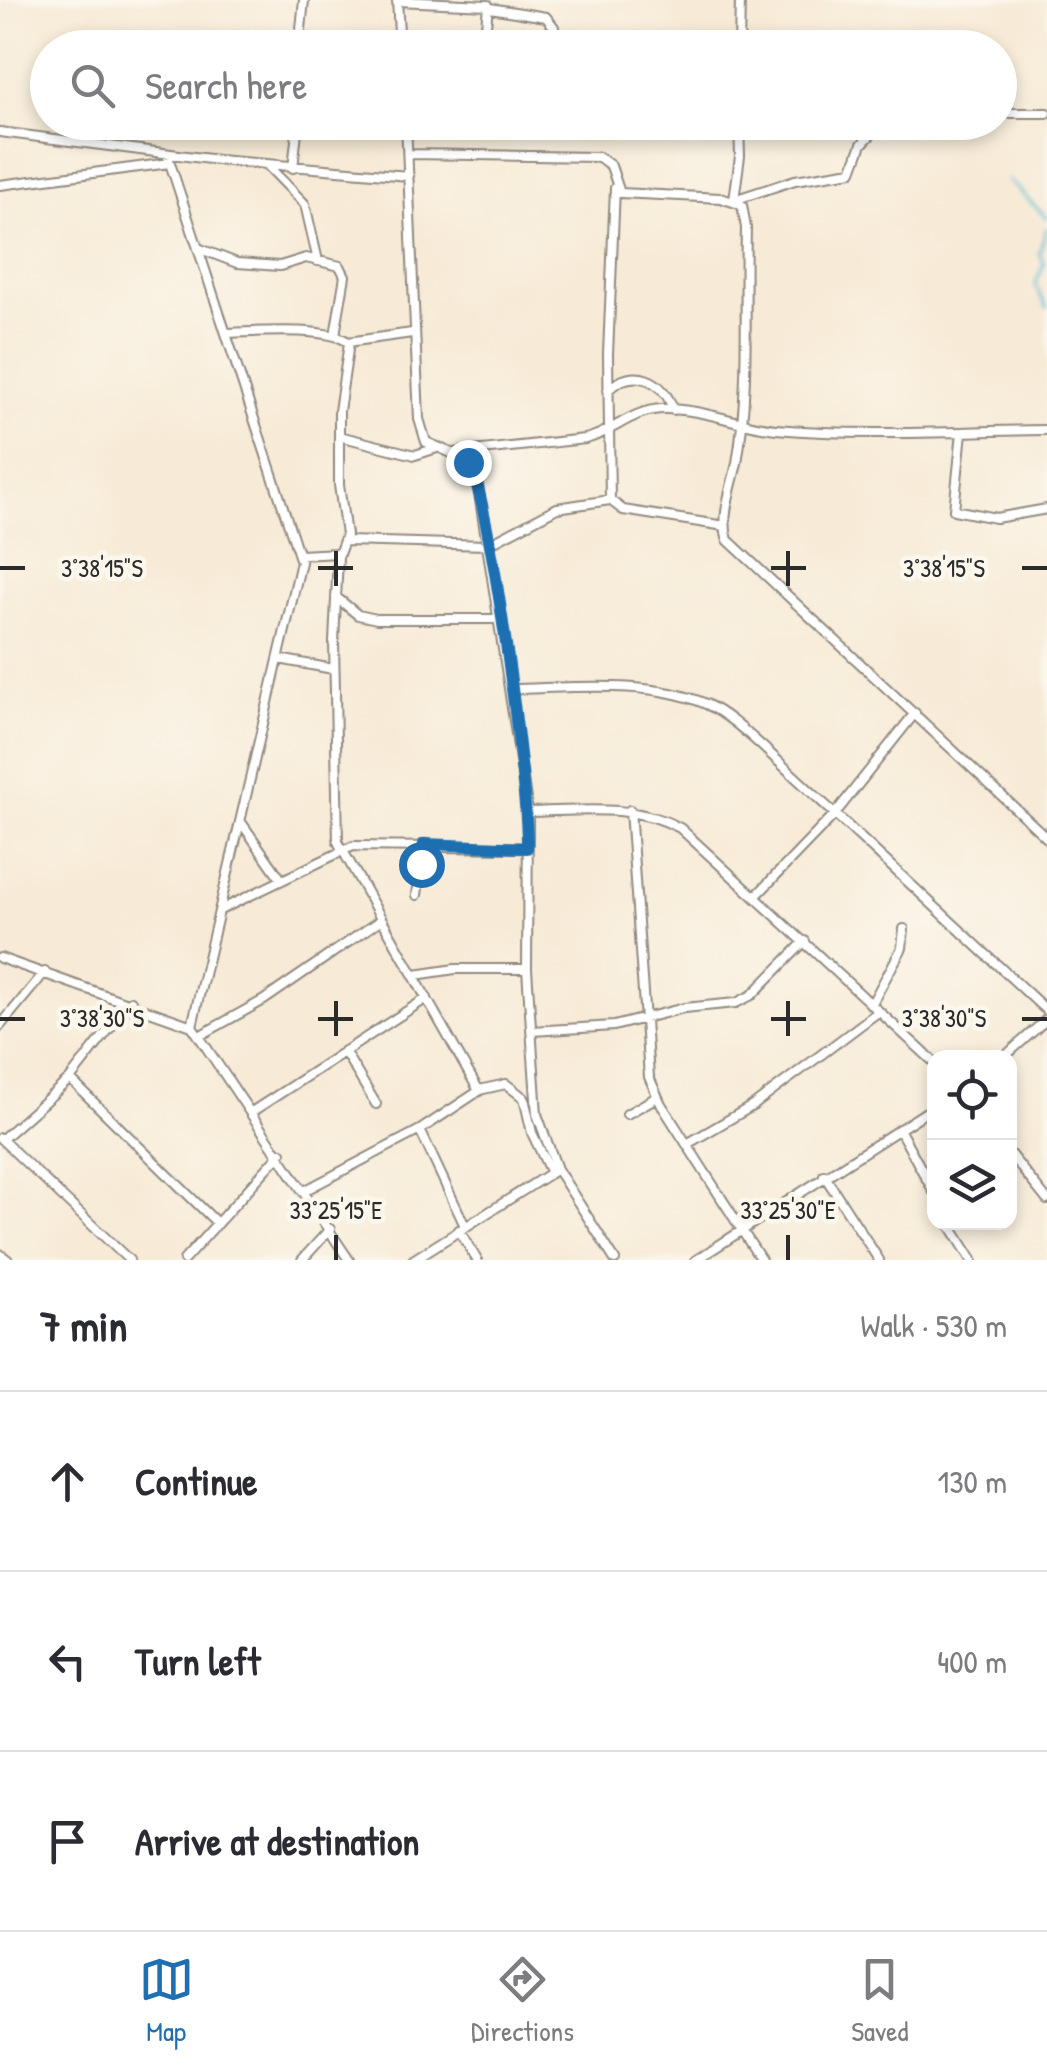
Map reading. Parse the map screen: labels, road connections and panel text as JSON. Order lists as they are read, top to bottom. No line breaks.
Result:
{"page":{"search":"Search here","heading":["7 min","Walk · 530 m"],"list":[["Continue","130 m"],["Turn left","400 m"],"Arrive at destination"],"nav":["Map","Directions","Saved"]},"coordinates":["3°38'15\"S","3°38'30\"S","33°25'15\"E","33°25'30\"E"]}
